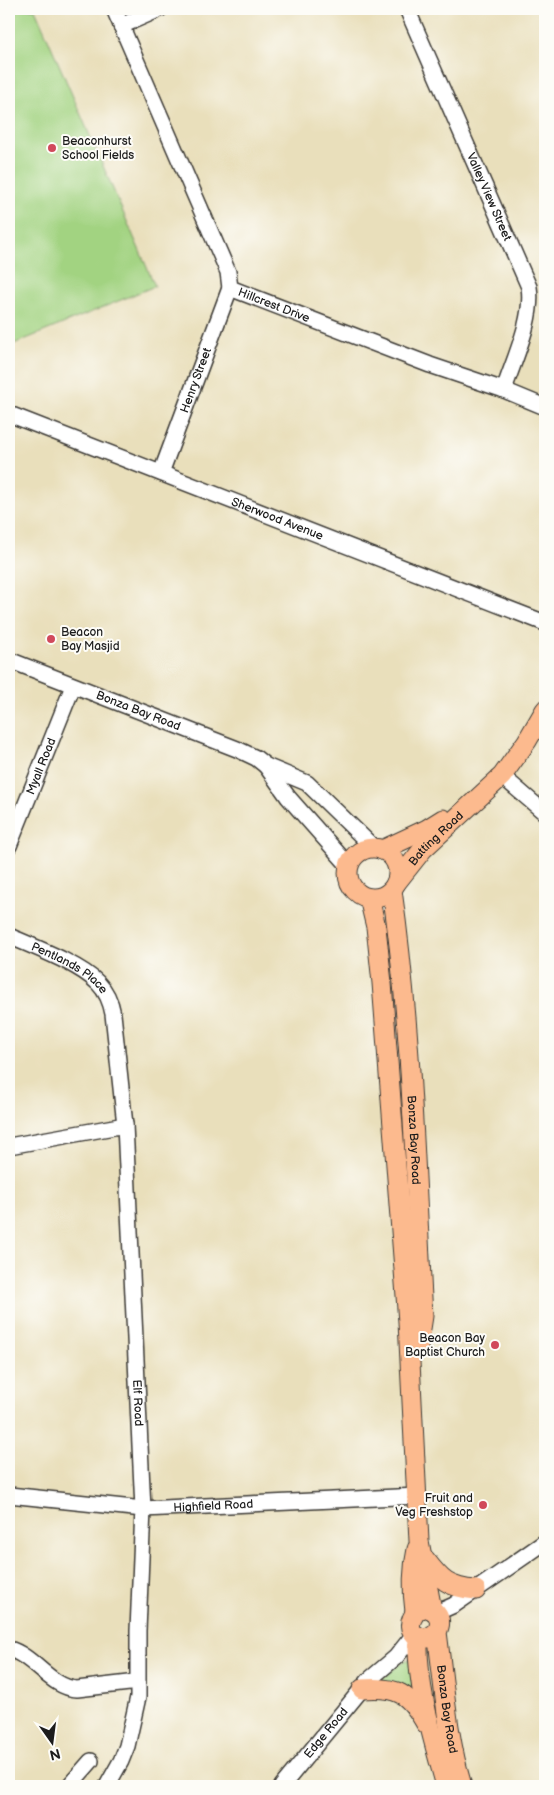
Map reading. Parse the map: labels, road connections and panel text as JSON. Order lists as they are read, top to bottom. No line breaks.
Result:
{"streets":{"main road":["Bonza Bay Road","Batting Road"],"street":["Valley View Street","Hillcrest Drive","Henry Street","Sherwood Avenue","Myall Road","Pentlands Place","Elf Road","Highfield Road","Edge Road"]},"crossings":[["Valley View Street","Hillcrest Drive"],["Hillcrest Drive","Henry Street"],["Henry Street","Sherwood Avenue"],["Bonza Bay Road","Myall Road"],["Bonza Bay Road","Batting Road"],["Bonza Bay Road","Highfield Road"],["Bonza Bay Road","Edge Road"],["Pentlands Place","Elf Road"],["Elf Road","Highfield Road"]],"places":["Beaconhurst School Fields","Beacon Bay Masjid","Beacon Bay Baptist Church","Fruit and Veg Freshstop"],"north":"bottom"}
